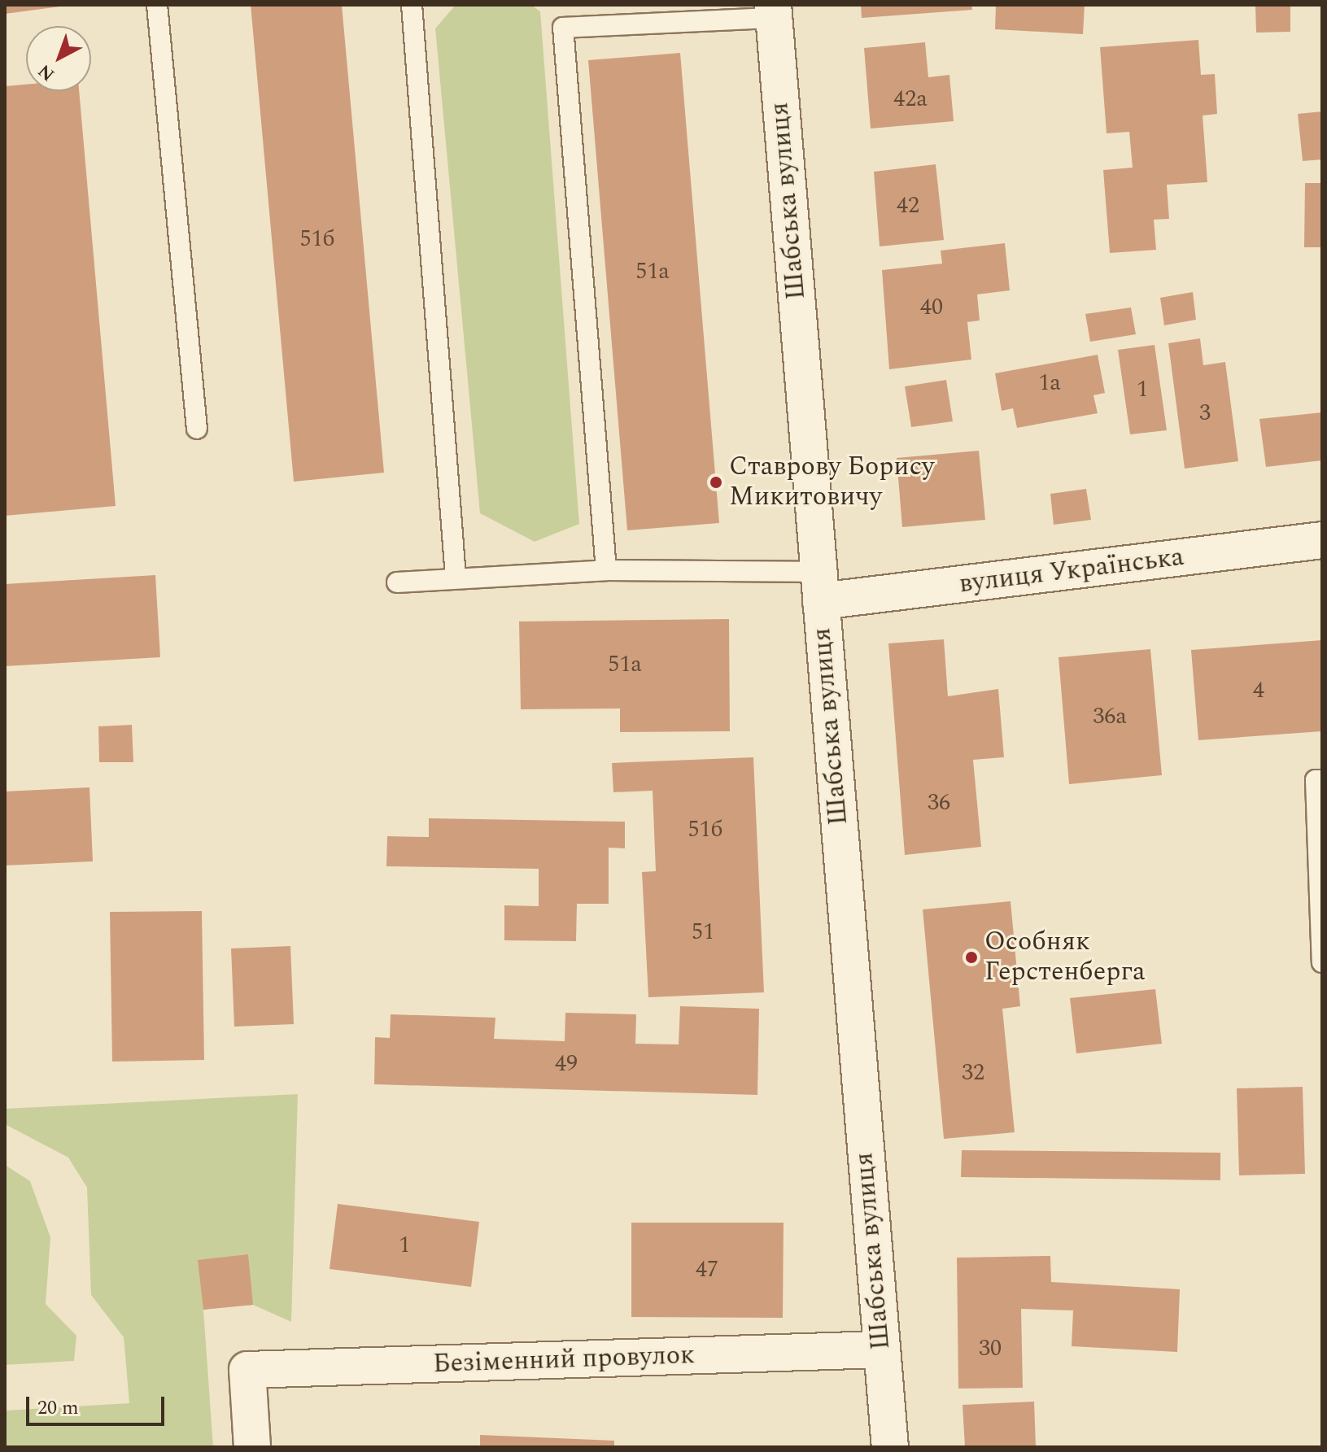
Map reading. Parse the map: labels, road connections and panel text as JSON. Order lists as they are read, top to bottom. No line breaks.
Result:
{"streets":{"main road":["Шабська вулиця","вулиця Українська","Безіменний провулок"]},"crossings":[["Шабська вулиця","вулиця Українська"],["Шабська вулиця","Безіменний провулок"]],"places":["Ставрову Борису Микитовичу","Особняк Герстенберга"],"house_numbers":["42а","42","51б","51а","40","1а","1","3","51а","4","36а","36","51б","51","49","32","1","47","30"],"scale_bar":"20 m","north":"bottom left"}
